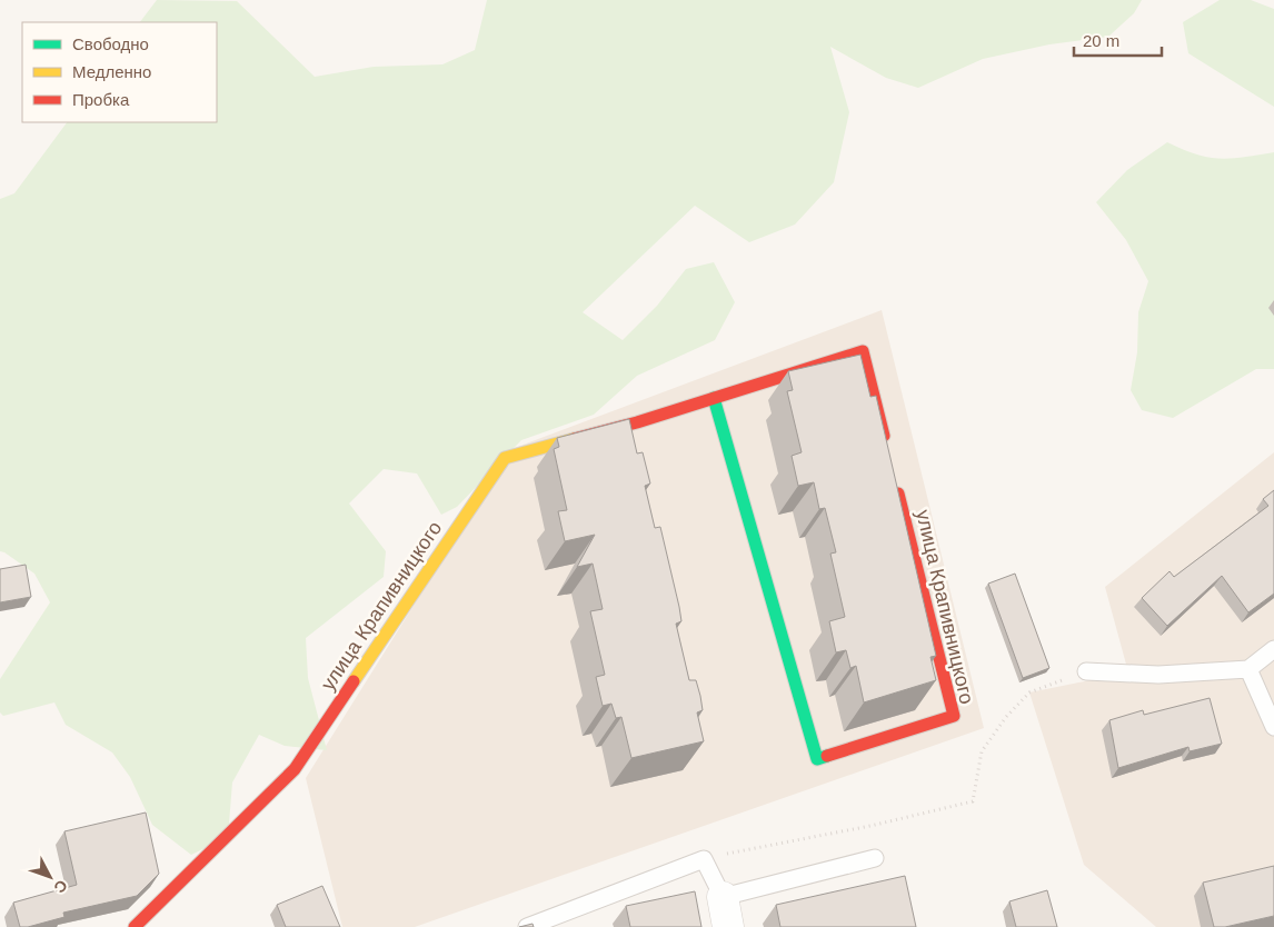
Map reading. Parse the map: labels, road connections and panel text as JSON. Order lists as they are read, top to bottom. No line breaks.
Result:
{"streets":{"street":["улица Крапивницкого"]},"legend":["Свободно","Медленно","Пробка"],"scale_bar":"20 m","north":"bottom right"}
